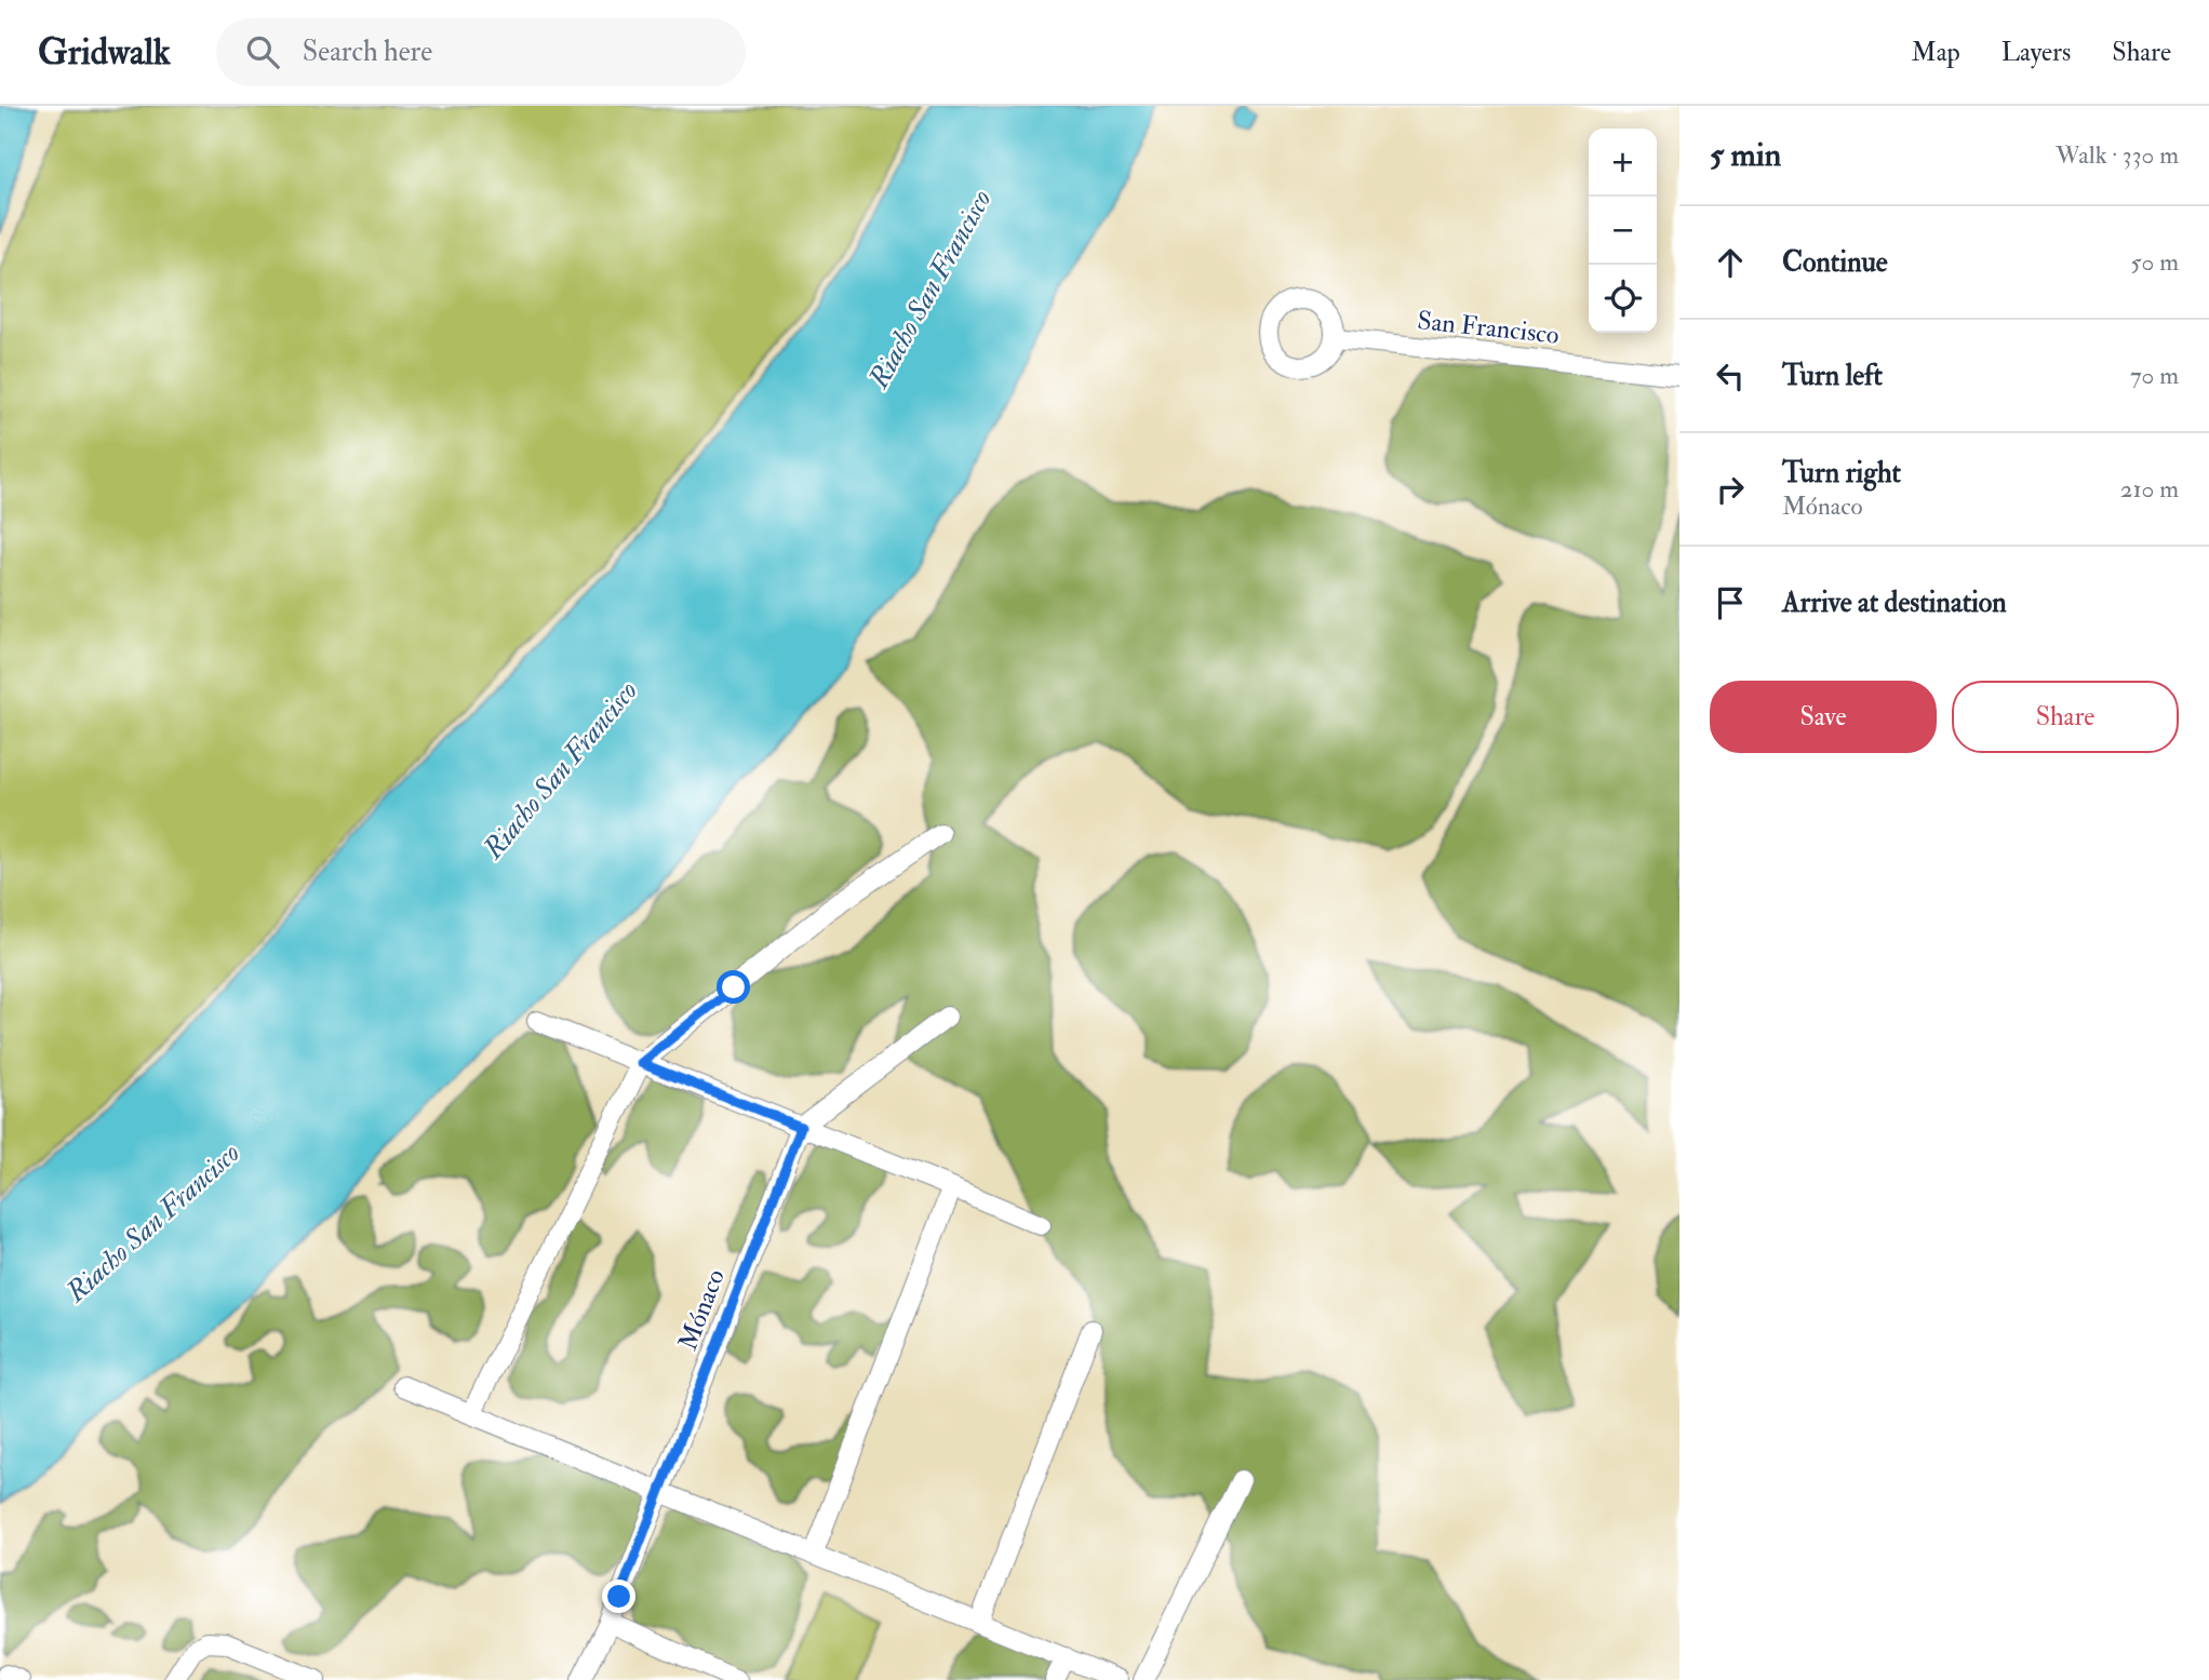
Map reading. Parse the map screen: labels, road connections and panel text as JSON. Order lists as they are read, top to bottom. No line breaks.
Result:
{"streets":{"street":["San Francisco","Mónaco"]},"water":["Riacho San Francisco"],"page":{"header":"Gridwalk","search":"Search here","nav":["Map","Layers","Share"],"heading":["5 min","Walk · 330 m"],"map_buttons":["+","−"],"list":[["Continue","50 m"],["Turn left","70 m"],["Turn right","Mónaco","210 m"],"Arrive at destination"],"buttons":["Save","Share"]}}
